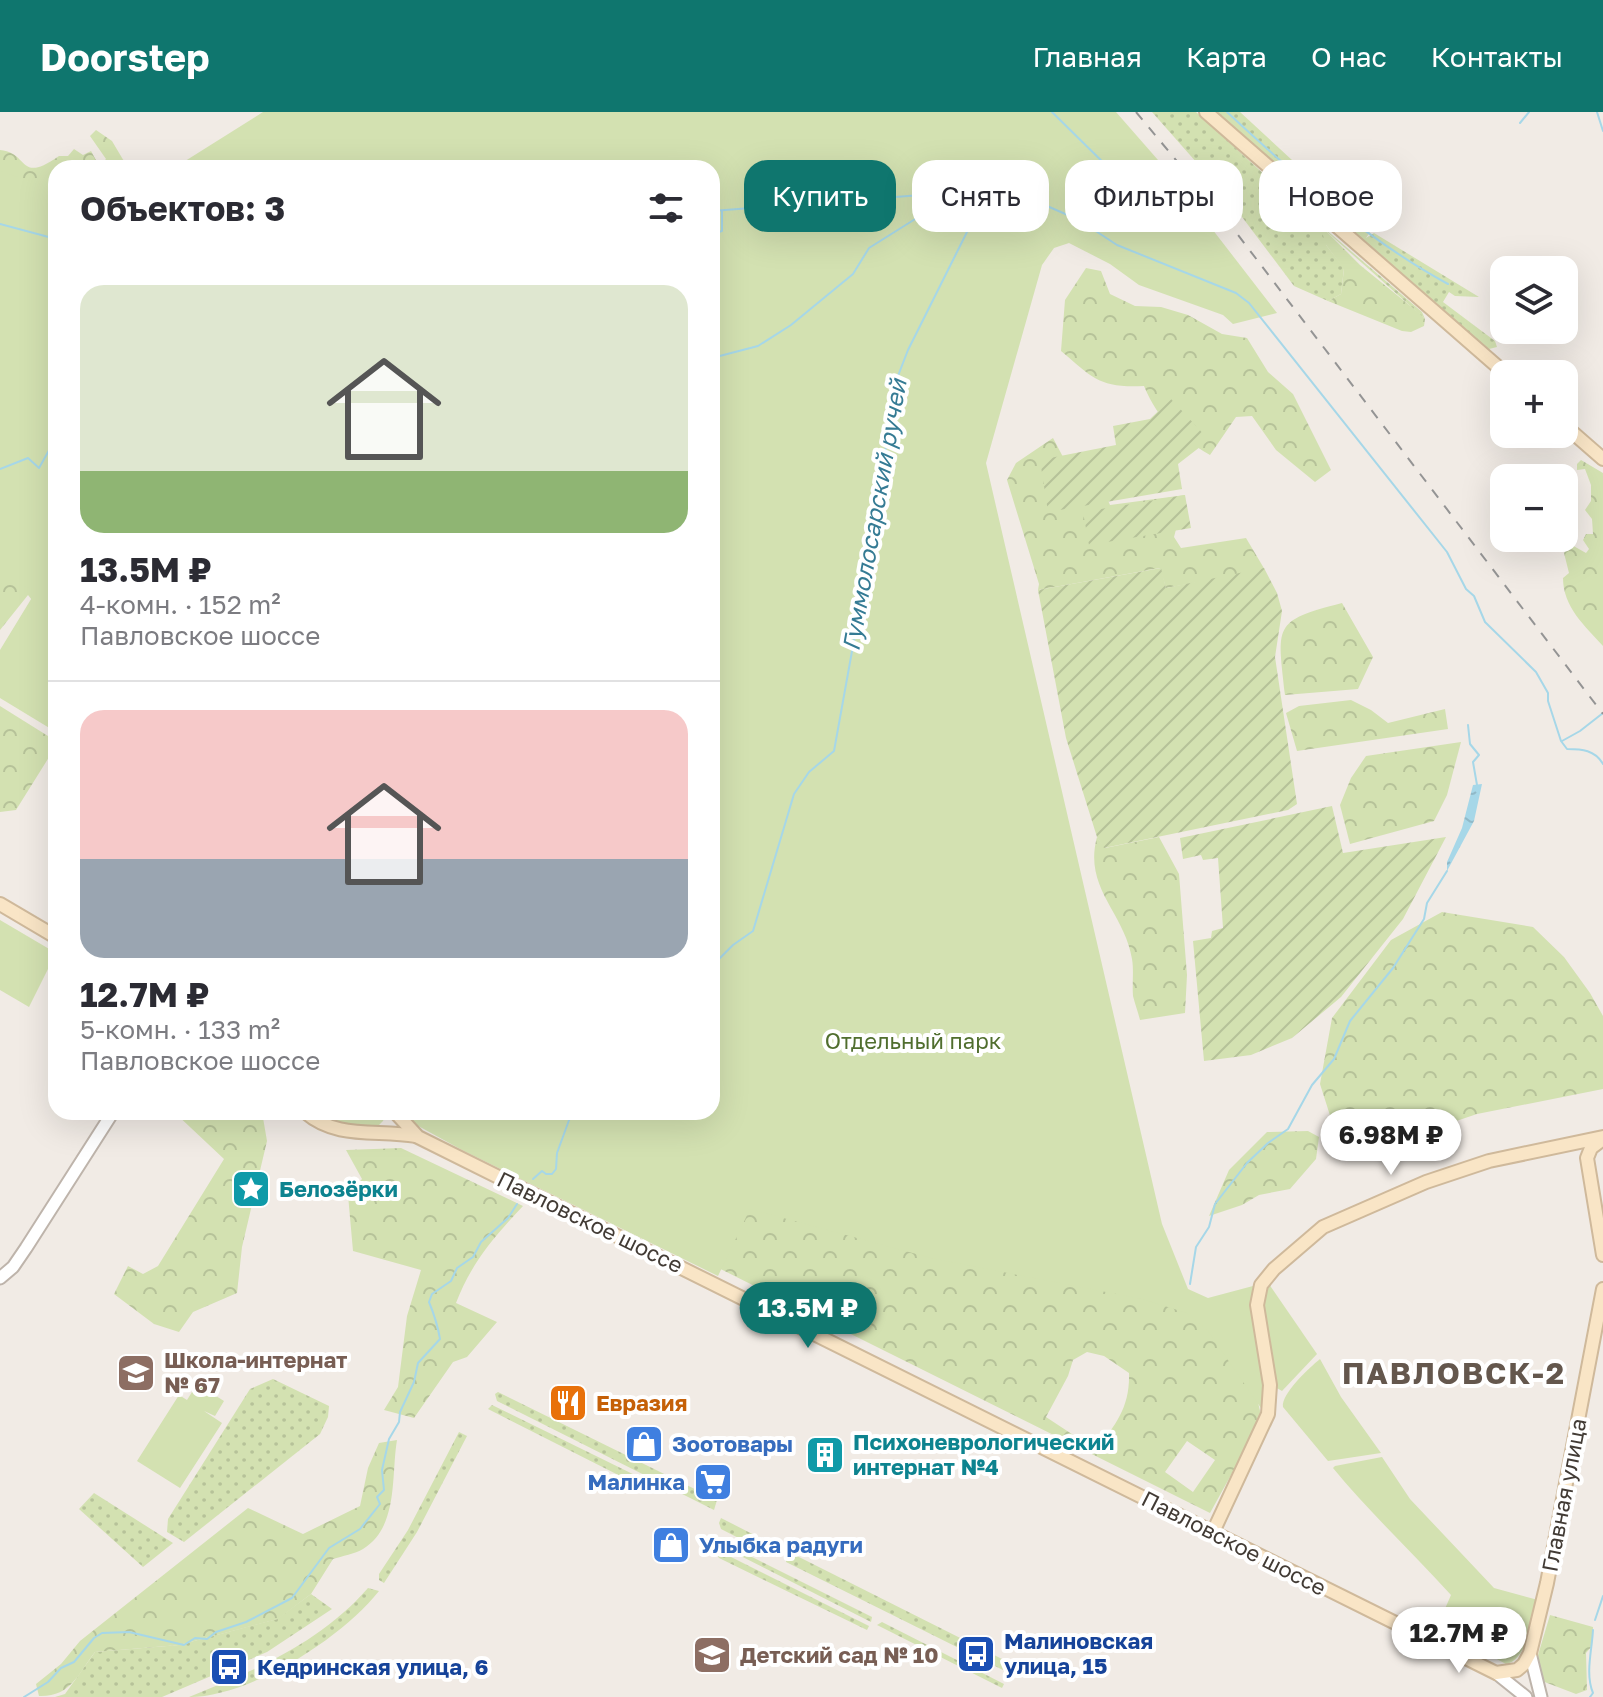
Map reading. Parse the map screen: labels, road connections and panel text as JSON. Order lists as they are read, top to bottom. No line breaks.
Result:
{"streets":{"main road":["Павловское шоссе","Главная улица"]},"districts":["ПАВЛОВСК-2"],"water":["Гуммолосарский ручей"],"parks":["Отдельный парк"],"places":{"place":["Белозёрки"],"school or university":["Школа-интернат № 67","Детский сад № 10"],"restaurant":["Евразия"],"shop":["Зоотовары","Улыбка радуги"],"building":["Психоневрологический интернат №4"],"supermarket":["Малинка"],"bus stop":["Малиновская улица, 15","Кедринская улица, 6"]},"page":{"header":"Doorstep","nav":["Главная","Карта","О нас","Контакты"],"chip":["Купить","Снять","Фильтры","Новое"],"heading":"Объектов: 3","map_buttons":["+","−"],"list":[{"name":"13.5M ₽","note":"4-комн. · 152 m² · Павловское шоссе"},{"name":"12.7M ₽","note":"5-комн. · 133 m² · Павловское шоссе"}],"price":["6.98M ₽","13.5M ₽","12.7M ₽"]}}
